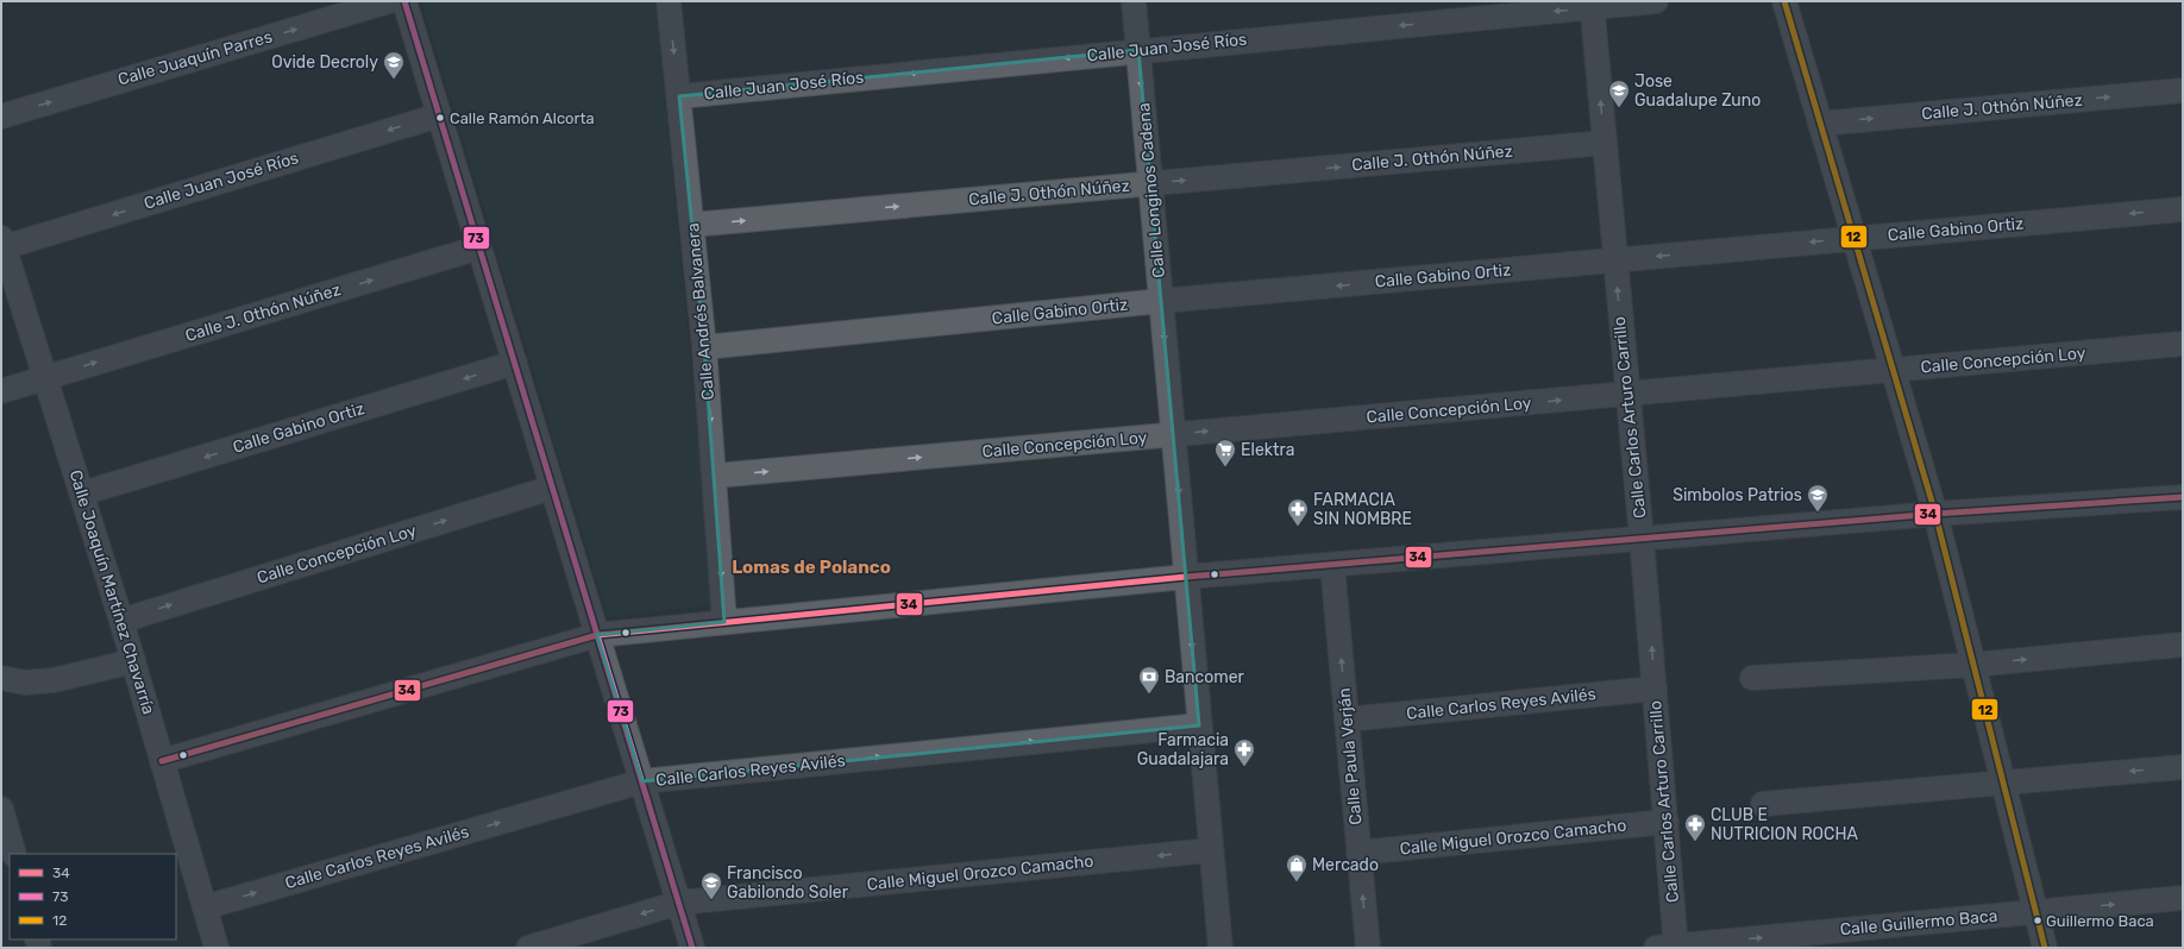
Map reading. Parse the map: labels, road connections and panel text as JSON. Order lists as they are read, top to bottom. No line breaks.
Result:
{"streets":{"street":["Calle Juan José Ríos","Calle Juaquín Parres","Calle J. Othón Núñez","Calle Longinos Cadena","Calle Gabino Ortiz","Calle Andrés Balvanera","Calle Concepción Loy","Calle Carlos Arturo Carrillo","Calle Joaquín Martínez Chavarría","Calle Carlos Reyes Avilés","Calle Paula Verján","Calle Miguel Orozco Camacho","Calle Guillermo Baca"]},"crossings":[["Calle Juan José Ríos","Calle Longinos Cadena"],["Calle Juan José Ríos","Calle Andrés Balvanera"],["Calle Juan José Ríos","Calle Carlos Arturo Carrillo"],["Calle Juan José Ríos","Calle Joaquín Martínez Chavarría"],["Calle J. Othón Núñez","Calle Longinos Cadena"],["Calle J. Othón Núñez","Calle Andrés Balvanera"],["Calle J. Othón Núñez","Calle Carlos Arturo Carrillo"],["Calle J. Othón Núñez","Calle Joaquín Martínez Chavarría"],["Calle Longinos Cadena","Calle Gabino Ortiz"],["Calle Longinos Cadena","Calle Concepción Loy"],["Calle Longinos Cadena","Calle Carlos Reyes Avilés"],["Calle Longinos Cadena","Calle Miguel Orozco Camacho"],["Calle Gabino Ortiz","Calle Andrés Balvanera"],["Calle Gabino Ortiz","Calle Carlos Arturo Carrillo"],["Calle Gabino Ortiz","Calle Joaquín Martínez Chavarría"],["Calle Andrés Balvanera","Calle Concepción Loy"],["Calle Concepción Loy","Calle Carlos Arturo Carrillo"],["Calle Concepción Loy","Calle Joaquín Martínez Chavarría"],["Calle Carlos Arturo Carrillo","Calle Carlos Reyes Avilés"],["Calle Carlos Arturo Carrillo","Calle Miguel Orozco Camacho"],["Calle Carlos Arturo Carrillo","Calle Guillermo Baca"],["Calle Joaquín Martínez Chavarría","Calle Carlos Reyes Avilés"],["Calle Carlos Reyes Avilés","Calle Paula Verján"],["Calle Paula Verján","Calle Miguel Orozco Camacho"]],"one_way":["Calle Juan José Ríos","Calle Juaquín Parres","Calle J. Othón Núñez","Calle Longinos Cadena","Calle Gabino Ortiz","Calle Carlos Arturo Carrillo","Calle Paula Verján","Calle Miguel Orozco Camacho"],"districts":["Lomas de Polanco"],"places":{"school or university":["Ovide Decroly","Jose Guadalupe Zuno","Simbolos Patrios","Francisco Gabilondo Soler"],"other":["Calle Ramón Alcorta","Guillermo Baca"],"supermarket":["Elektra"],"pharmacy":["FARMACIA SIN NOMBRE","Farmacia Guadalajara","CLUB E NUTRICION ROCHA"],"bank":["Bancomer"],"shop":["Mercado"]},"lines":["transit line 73","transit line 12","transit line 34"],"legend":["34","73","12"]}
